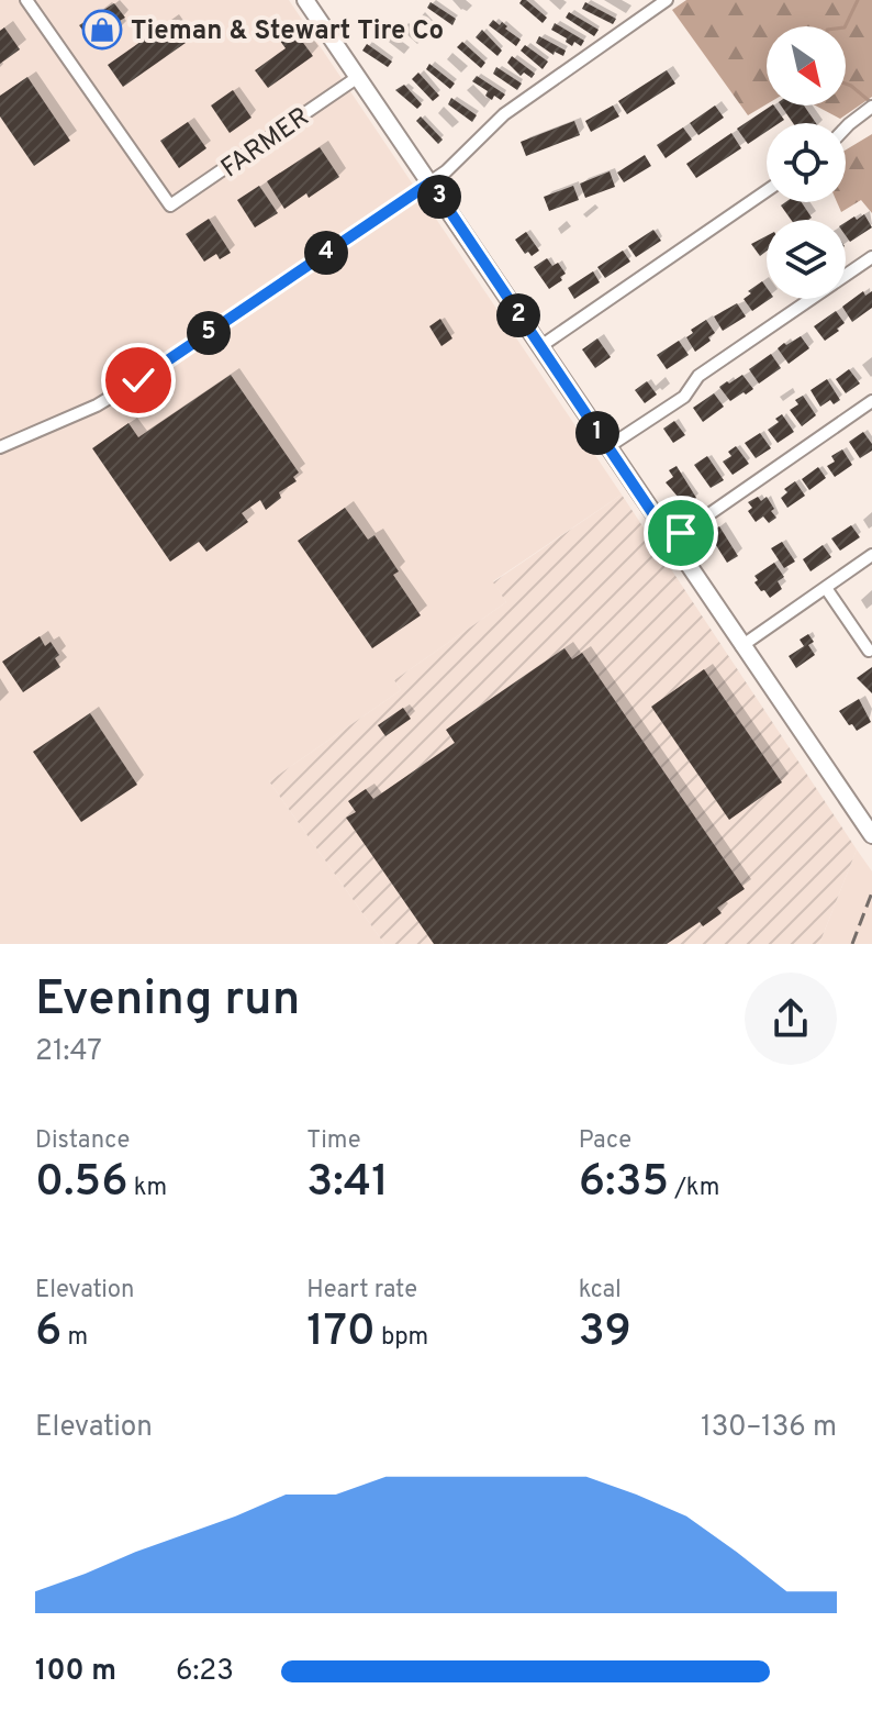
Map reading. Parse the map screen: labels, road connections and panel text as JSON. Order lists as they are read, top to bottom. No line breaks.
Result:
{"streets":{"street":["FARMER"]},"places":{"shop":["Tieman & Stewart Tire Co"]},"north":"bottom right","page":{"pins":["3","4","2","5","1"],"heading":["Evening run","21:47"],"stats":[["Distance","0.56 km"],["Time","3:41"],["Pace","6:35 /km"],["Elevation","6 m"],["Heart rate","170 bpm"],["kcal","39"]],"chart":["Elevation","130–136 m"],"list":[{"name":"100 m","note":"6:23"}]}}
